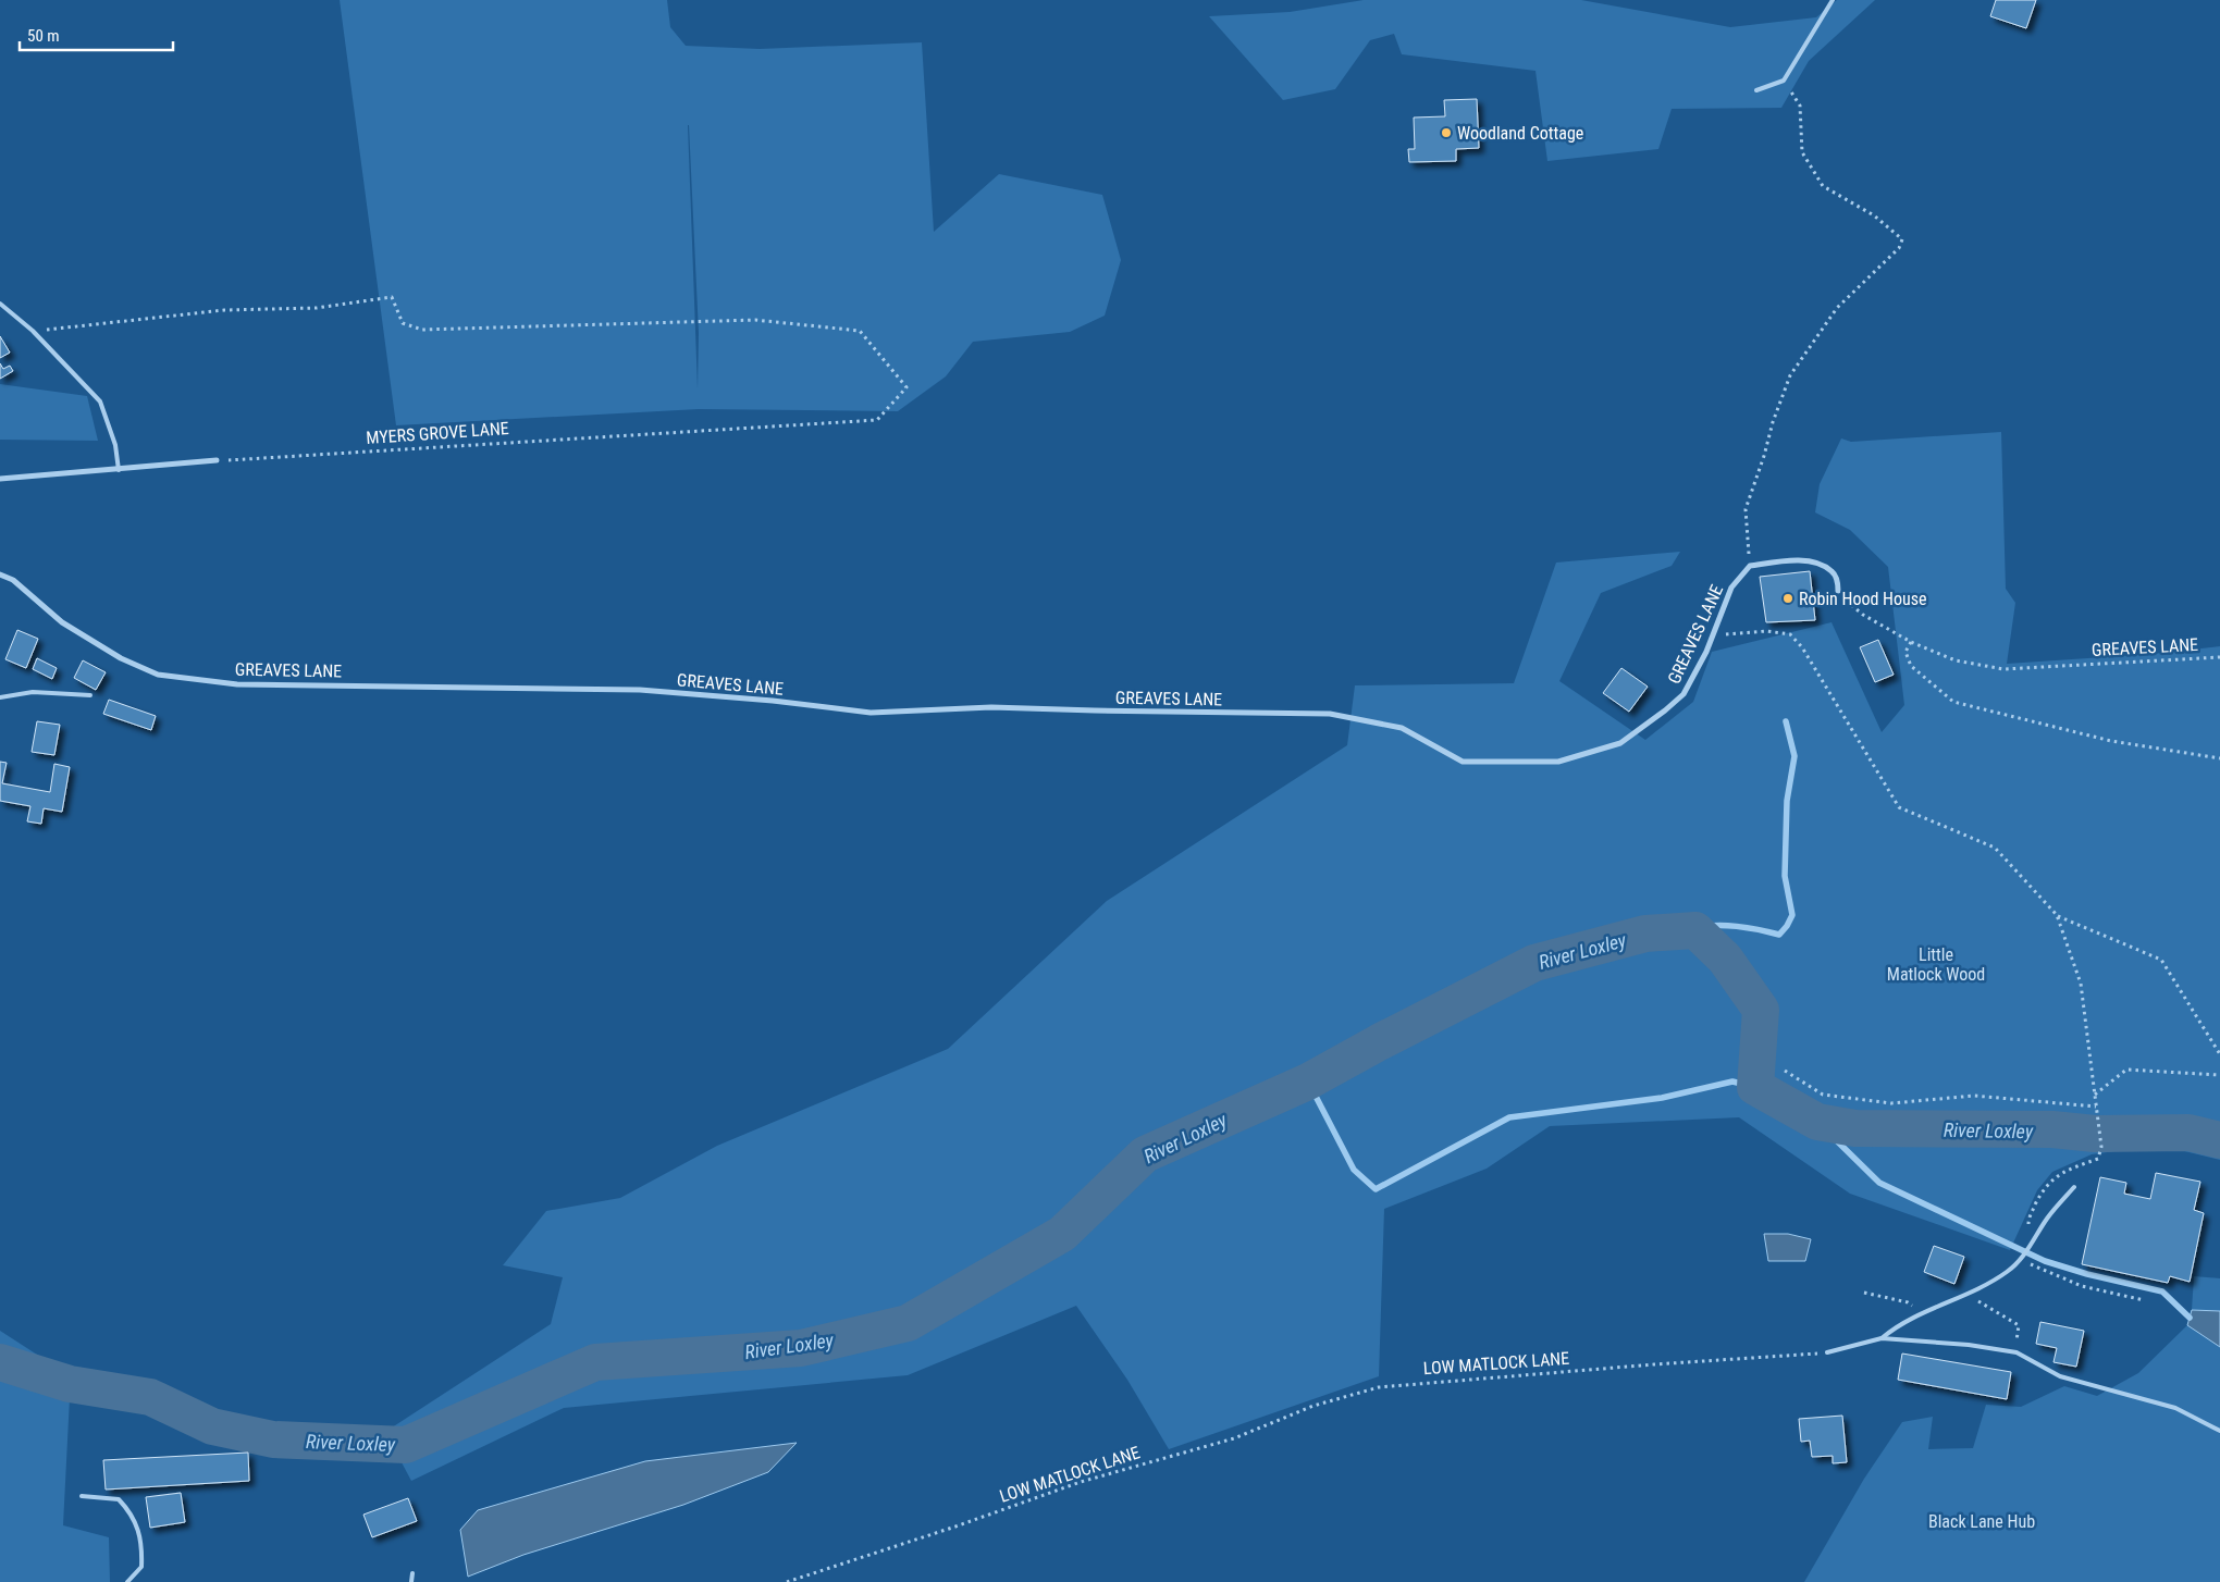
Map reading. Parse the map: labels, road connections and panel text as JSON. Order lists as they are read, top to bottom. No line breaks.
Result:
{"streets":{"street":["GREAVES LANE"],"path":["MYERS GROVE LANE","LOW MATLOCK LANE"]},"water":["River Loxley"],"parks":["Little Matlock Wood","Black Lane Hub"],"places":["Woodland Cottage","Robin Hood House"],"scale_bar":"50 m"}
